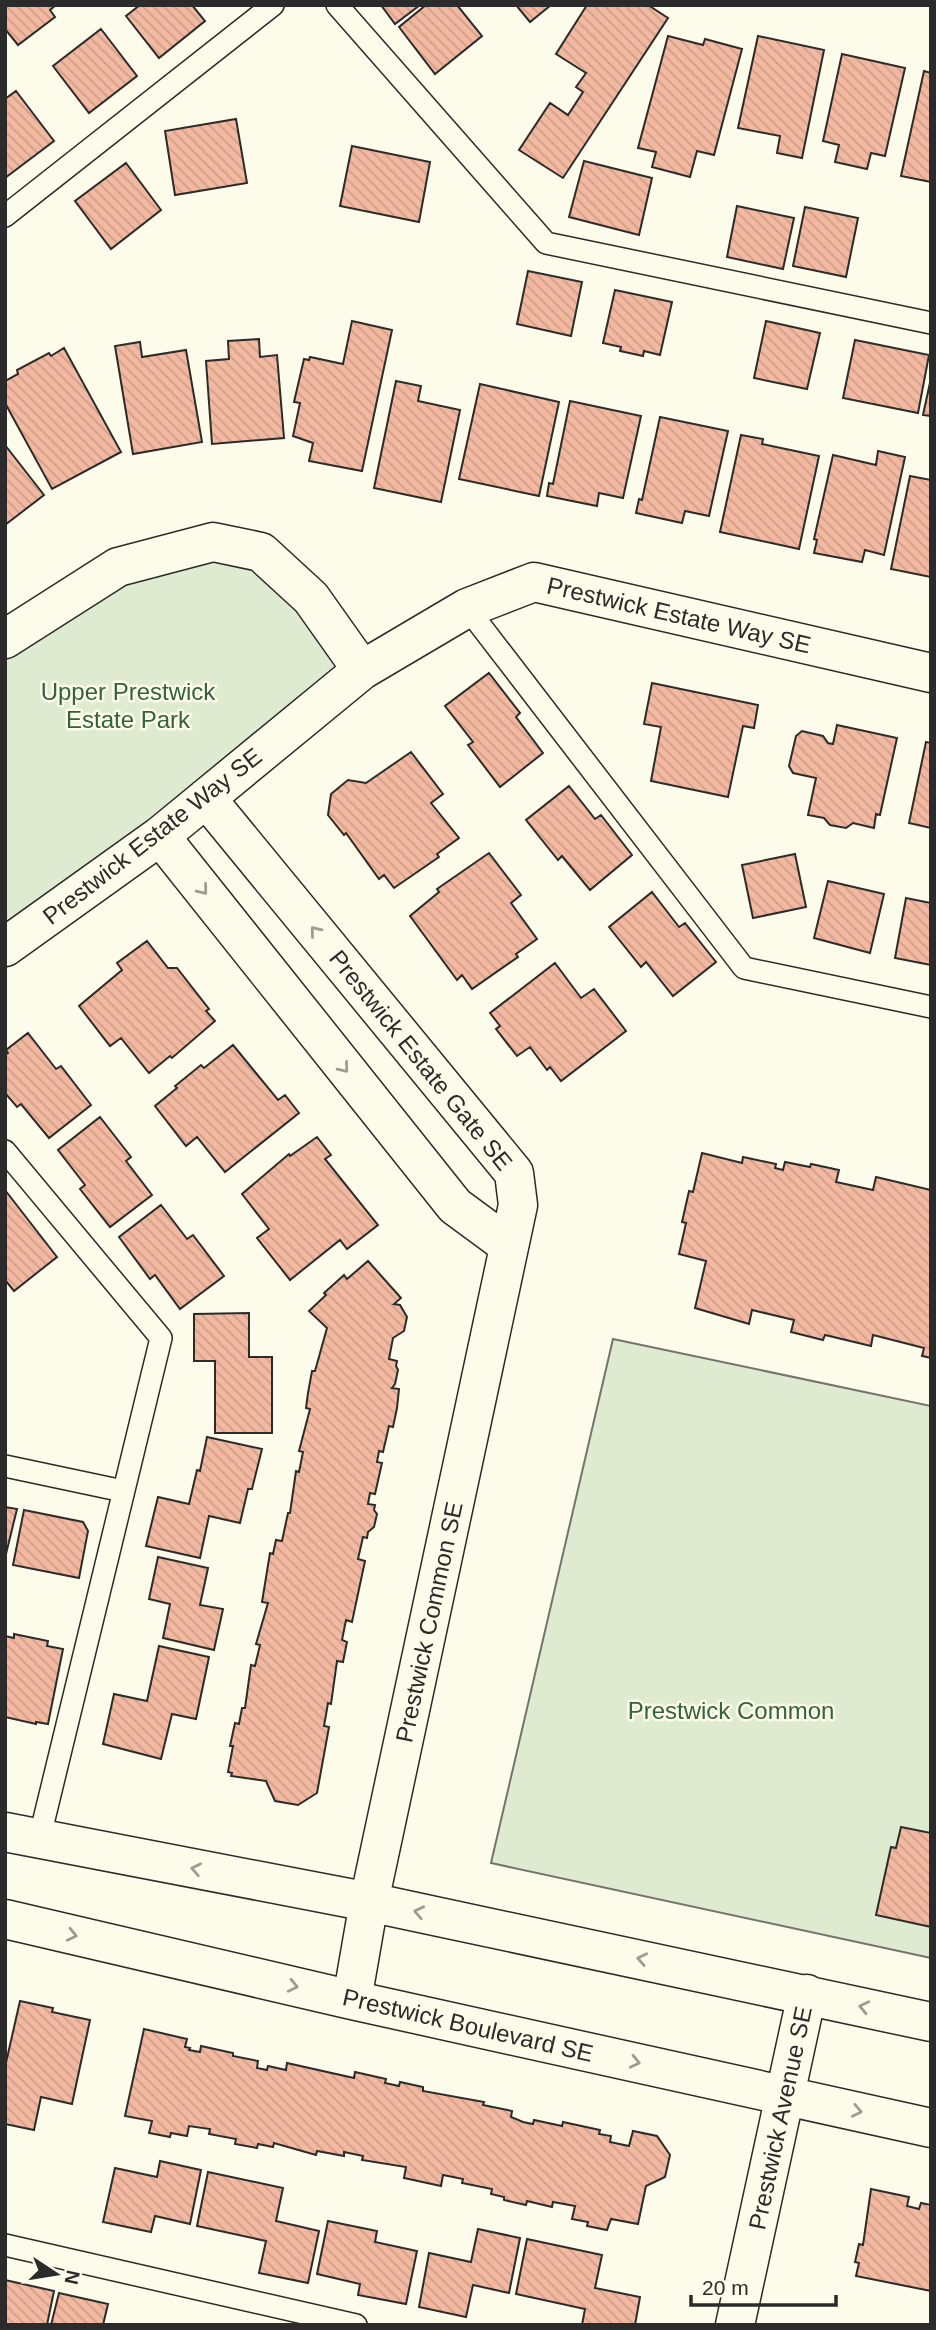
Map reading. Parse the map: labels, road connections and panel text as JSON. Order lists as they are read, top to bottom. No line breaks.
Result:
{"streets":{"street":["Prestwick Estate Way SE","Prestwick Estate Gate SE","Prestwick Common SE","Prestwick Boulevard SE","Prestwick Avenue SE"]},"crossings":[["Prestwick Estate Way SE","Prestwick Estate Gate SE"],["Prestwick Estate Gate SE","Prestwick Common SE"],["Prestwick Common SE","Prestwick Boulevard SE"],["Prestwick Boulevard SE","Prestwick Avenue SE"]],"parks":["Upper Prestwick Estate Park","Prestwick Common"],"scale_bar":"20 m","north":"right"}
